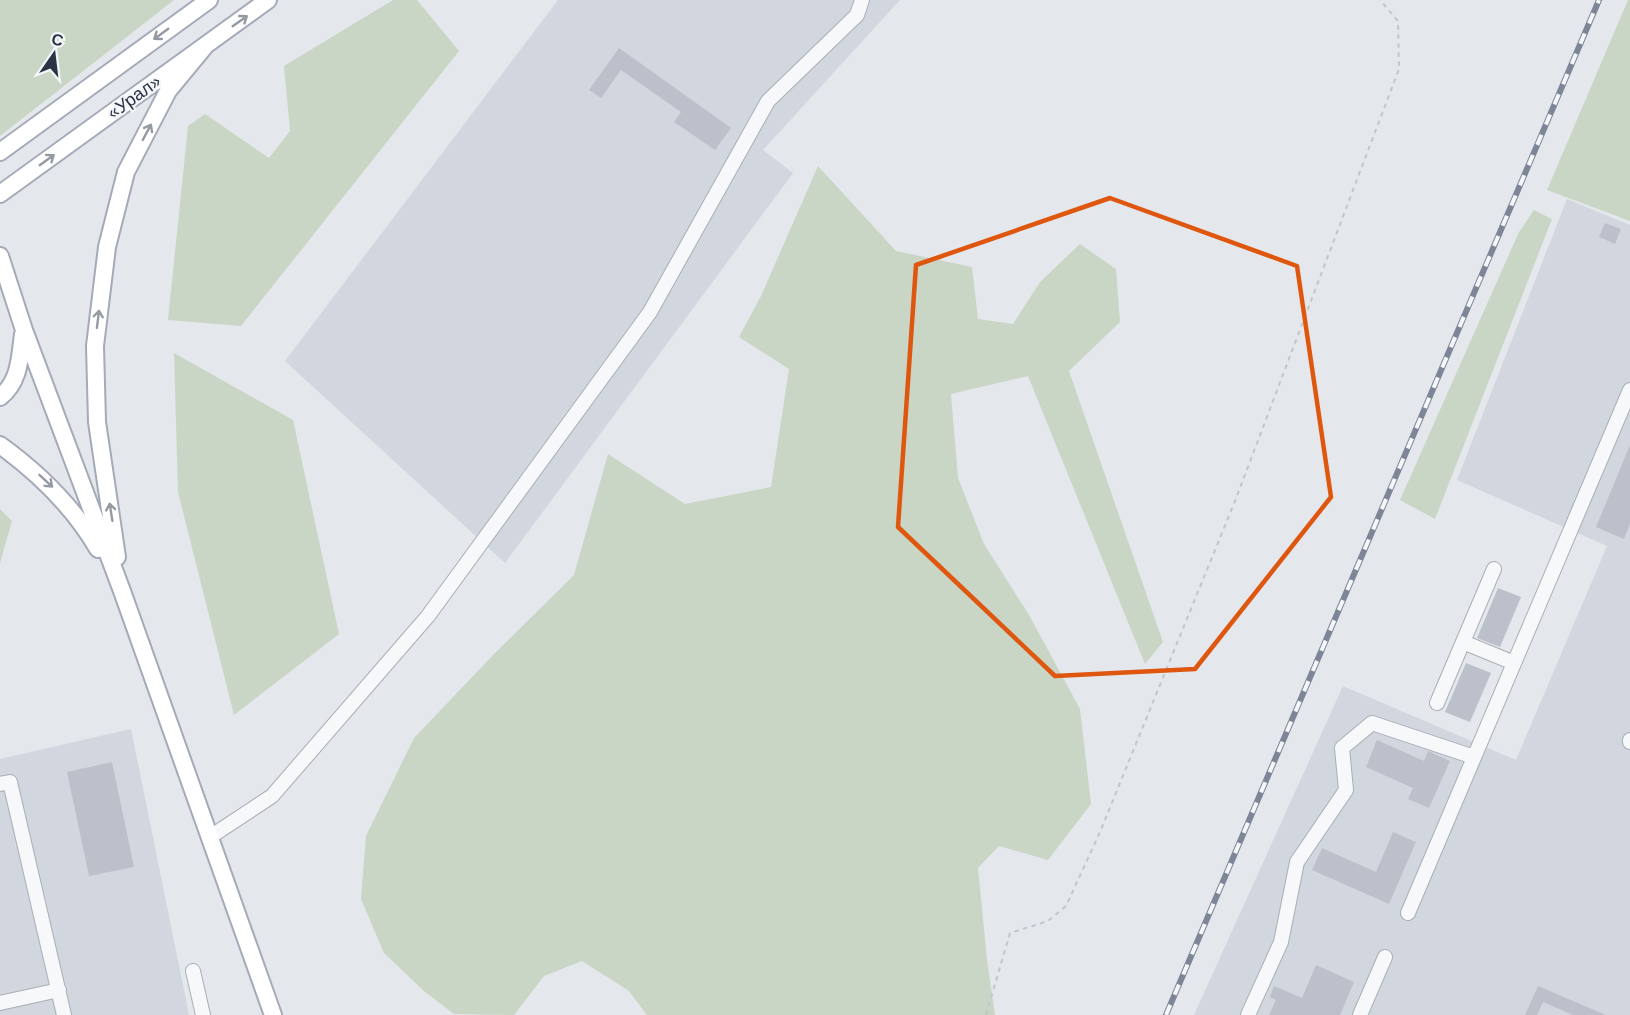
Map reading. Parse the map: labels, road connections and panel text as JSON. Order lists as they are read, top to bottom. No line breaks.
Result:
{"streets":{"main road":["«Урал»"]},"north":"top"}
